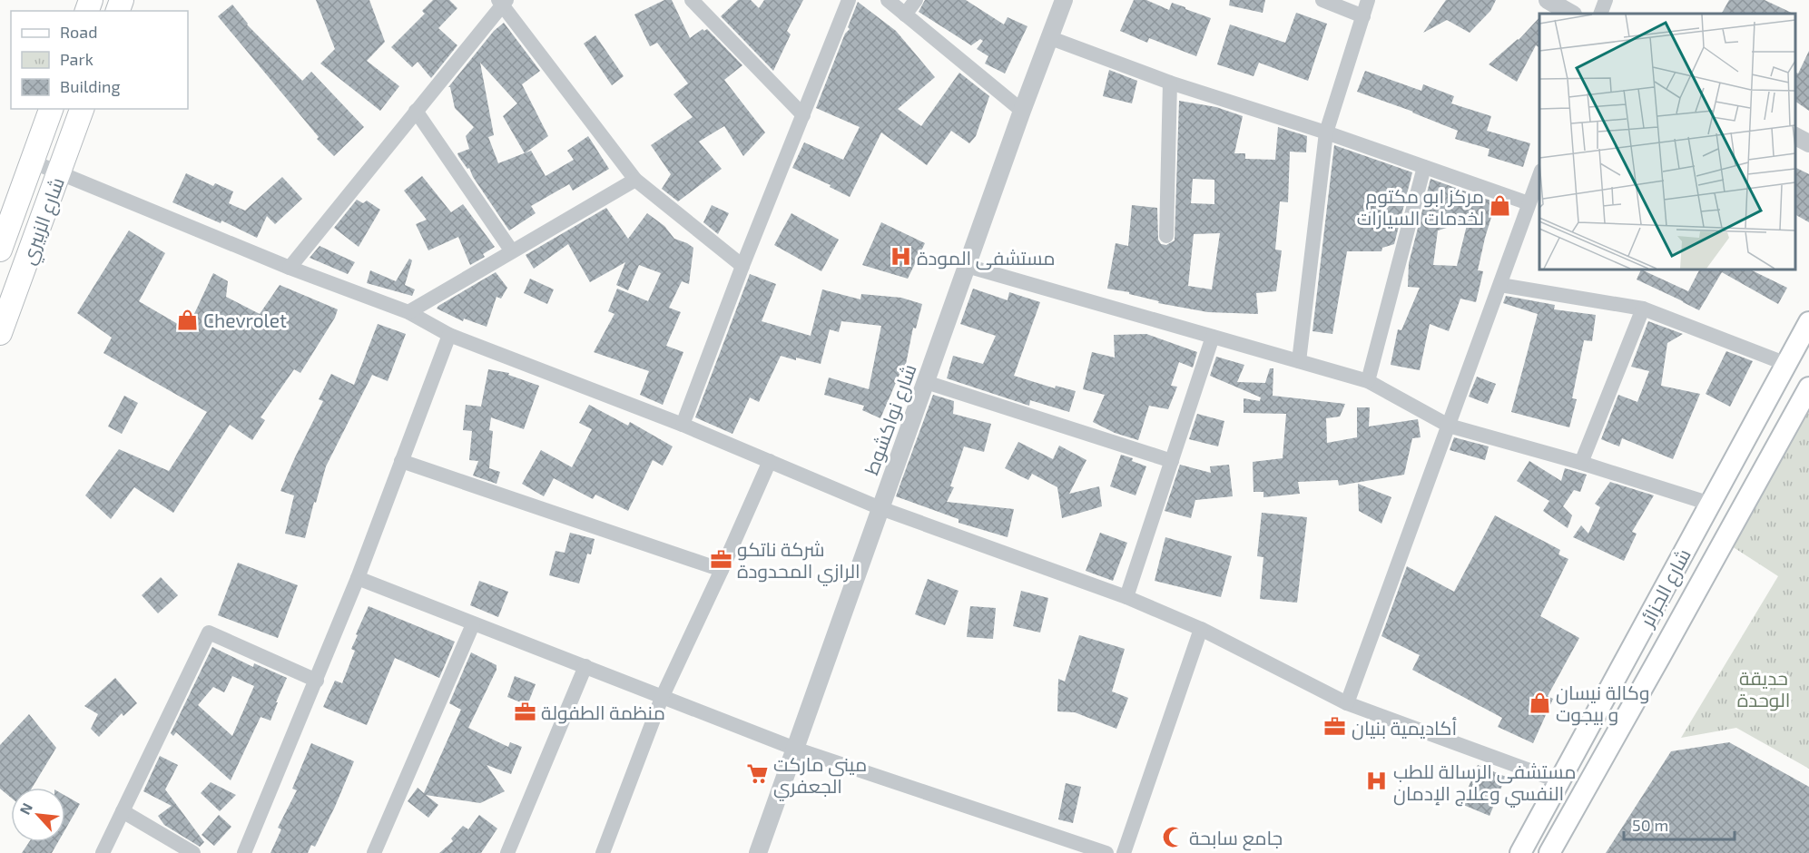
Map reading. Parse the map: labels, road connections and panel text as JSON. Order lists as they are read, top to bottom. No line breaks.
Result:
{"streets":{"main road":["شارع الزبيري","شارع الجزائر"],"street":["شارع نواكشوط"]},"parks":["حديقة الوحدة"],"places":{"shop":["مركز ابو مكتوم لخدمات السيارات","Chevrolet","وكالة نيسان و بيجوت"],"hospital":["مستشفى المودة","مستشفى الرسالة للطب النفسي وعلاج الإدمان"],"office":["شركة ناتكو الرازي المحدودة","منظمة الطفولة","أكاديمية بنيان"],"supermarket":["ميني ماركت الجعفري"],"mosque":["جامع سابحة"]},"legend":["Road","Park","Building"],"scale_bar":"50 m","north":"top left"}
